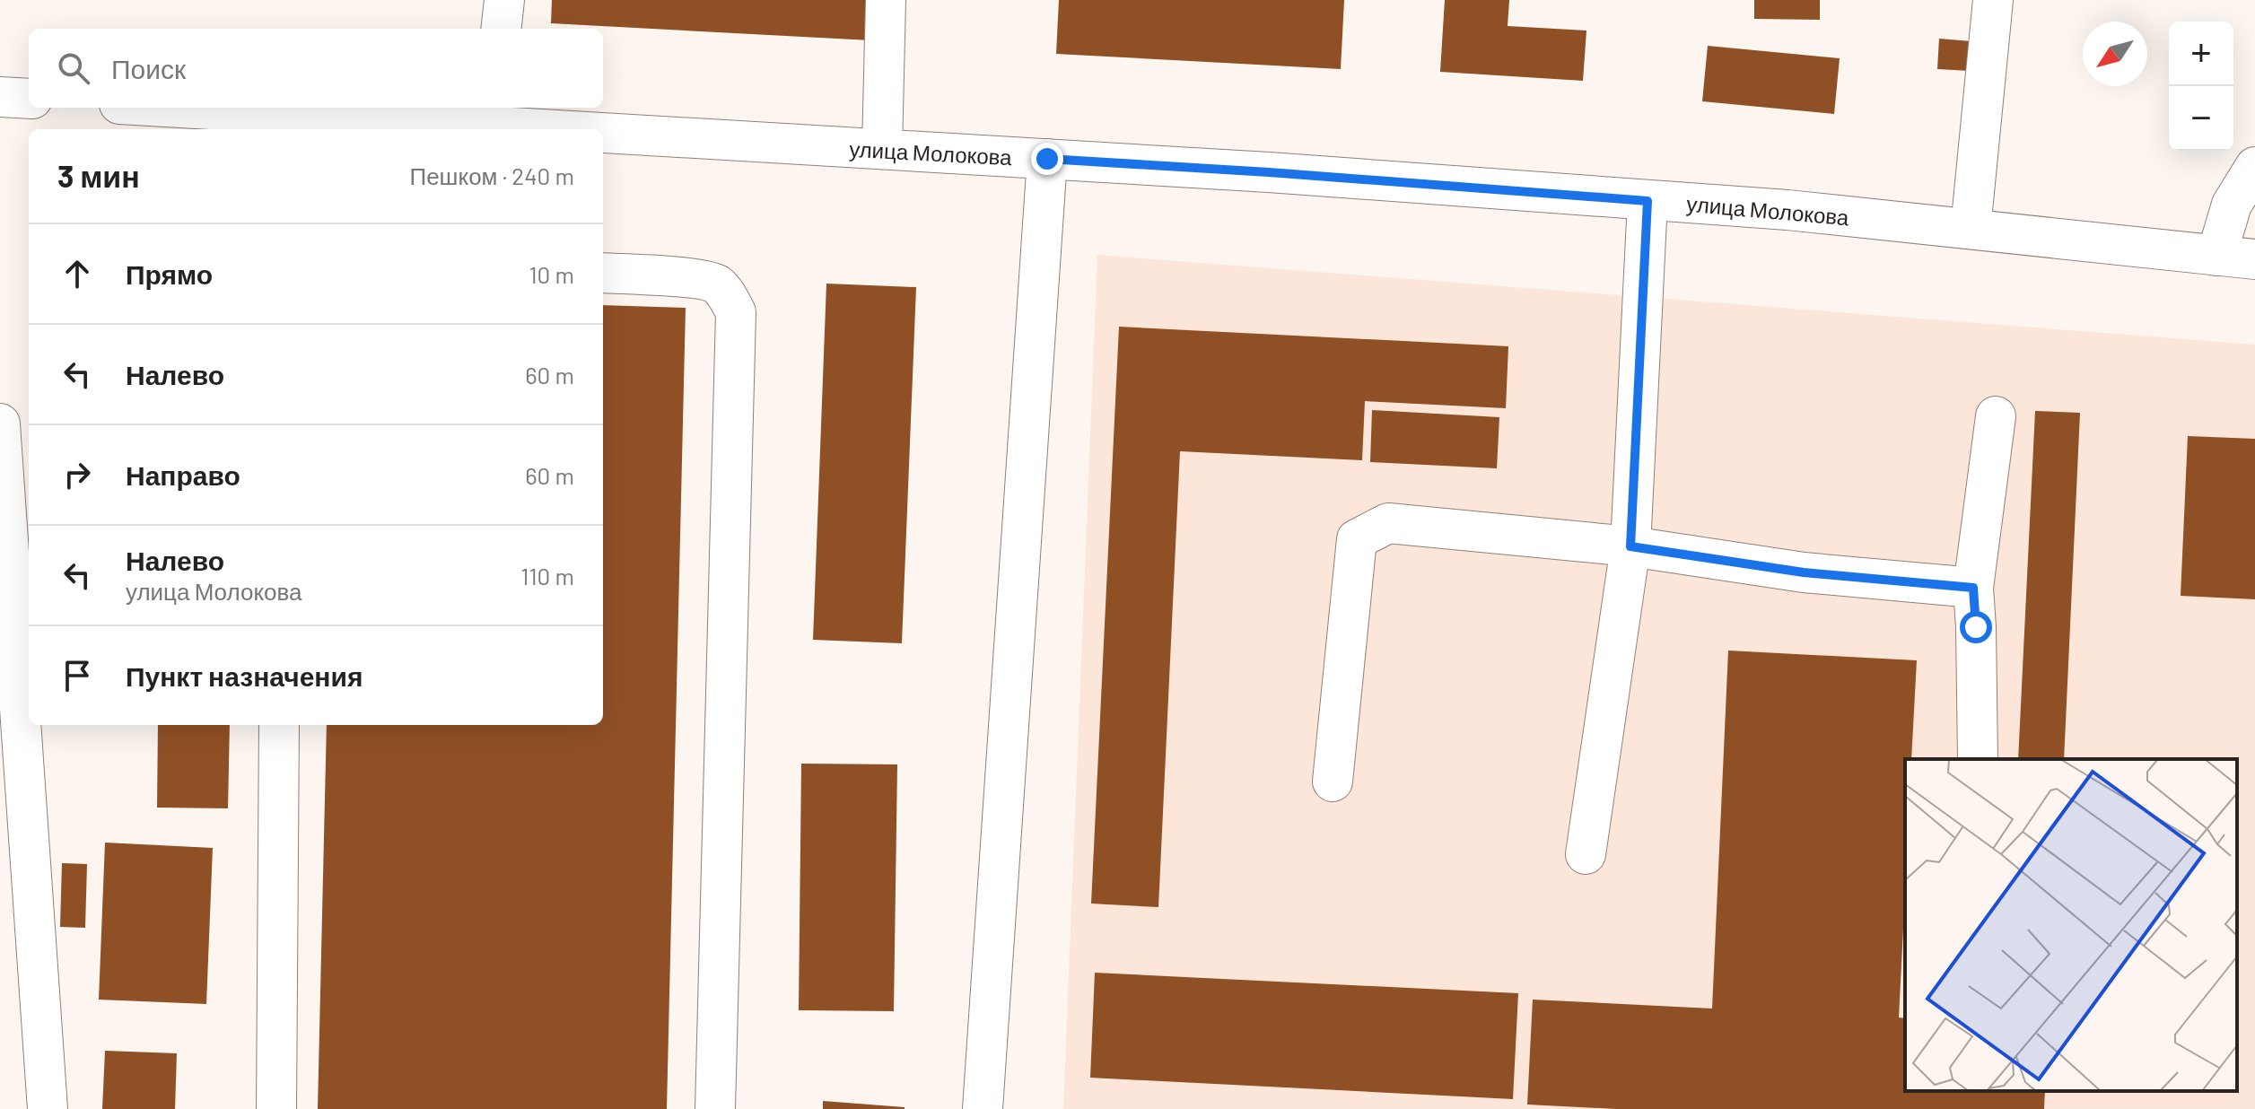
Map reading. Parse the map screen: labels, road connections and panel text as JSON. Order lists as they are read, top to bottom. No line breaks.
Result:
{"streets":{"street":["улица Молокова"]},"north":"bottom left","page":{"map_buttons":["+","−"],"search":"Поиск","heading":["3 мин","Пешком · 240 m"],"list":[["Прямо","10 m"],["Налево","60 m"],["Направо","60 m"],["Налево","улица Молокова","110 m"],"Пункт назначения"]}}
